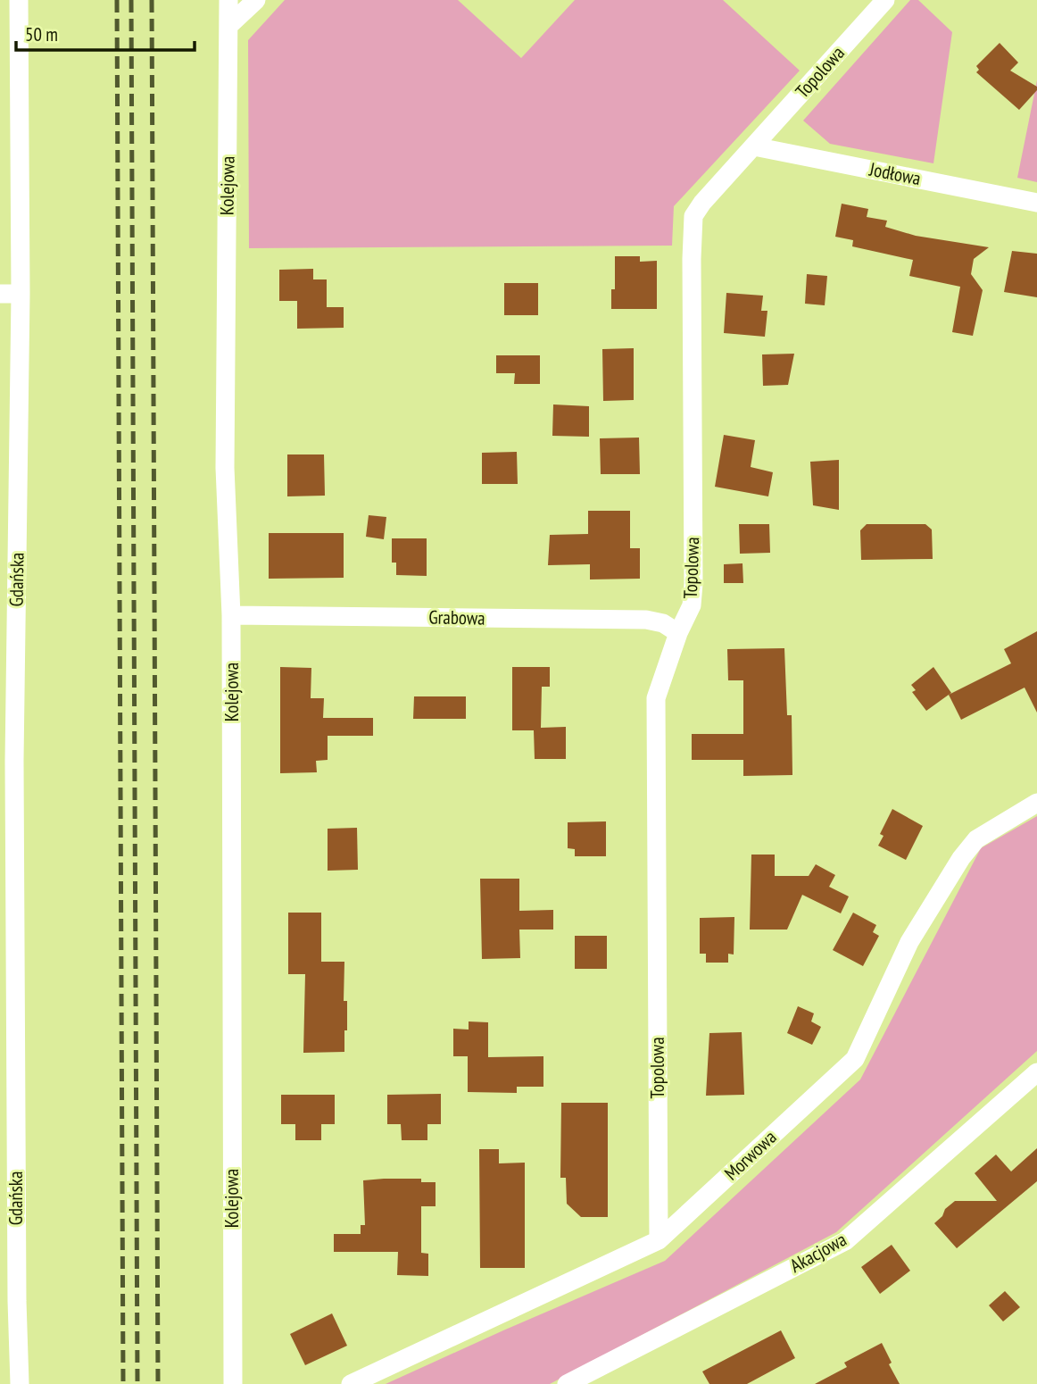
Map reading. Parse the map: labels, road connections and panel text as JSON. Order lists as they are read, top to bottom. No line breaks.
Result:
{"streets":{"street":["Topolowa","Jodłowa","Kolejowa","Gdańska","Grabowa","Morwowa","Akacjowa"]},"crossings":[["Topolowa","Jodłowa"],["Topolowa","Grabowa"],["Topolowa","Morwowa"],["Kolejowa","Grabowa"]],"scale_bar":"50 m"}
